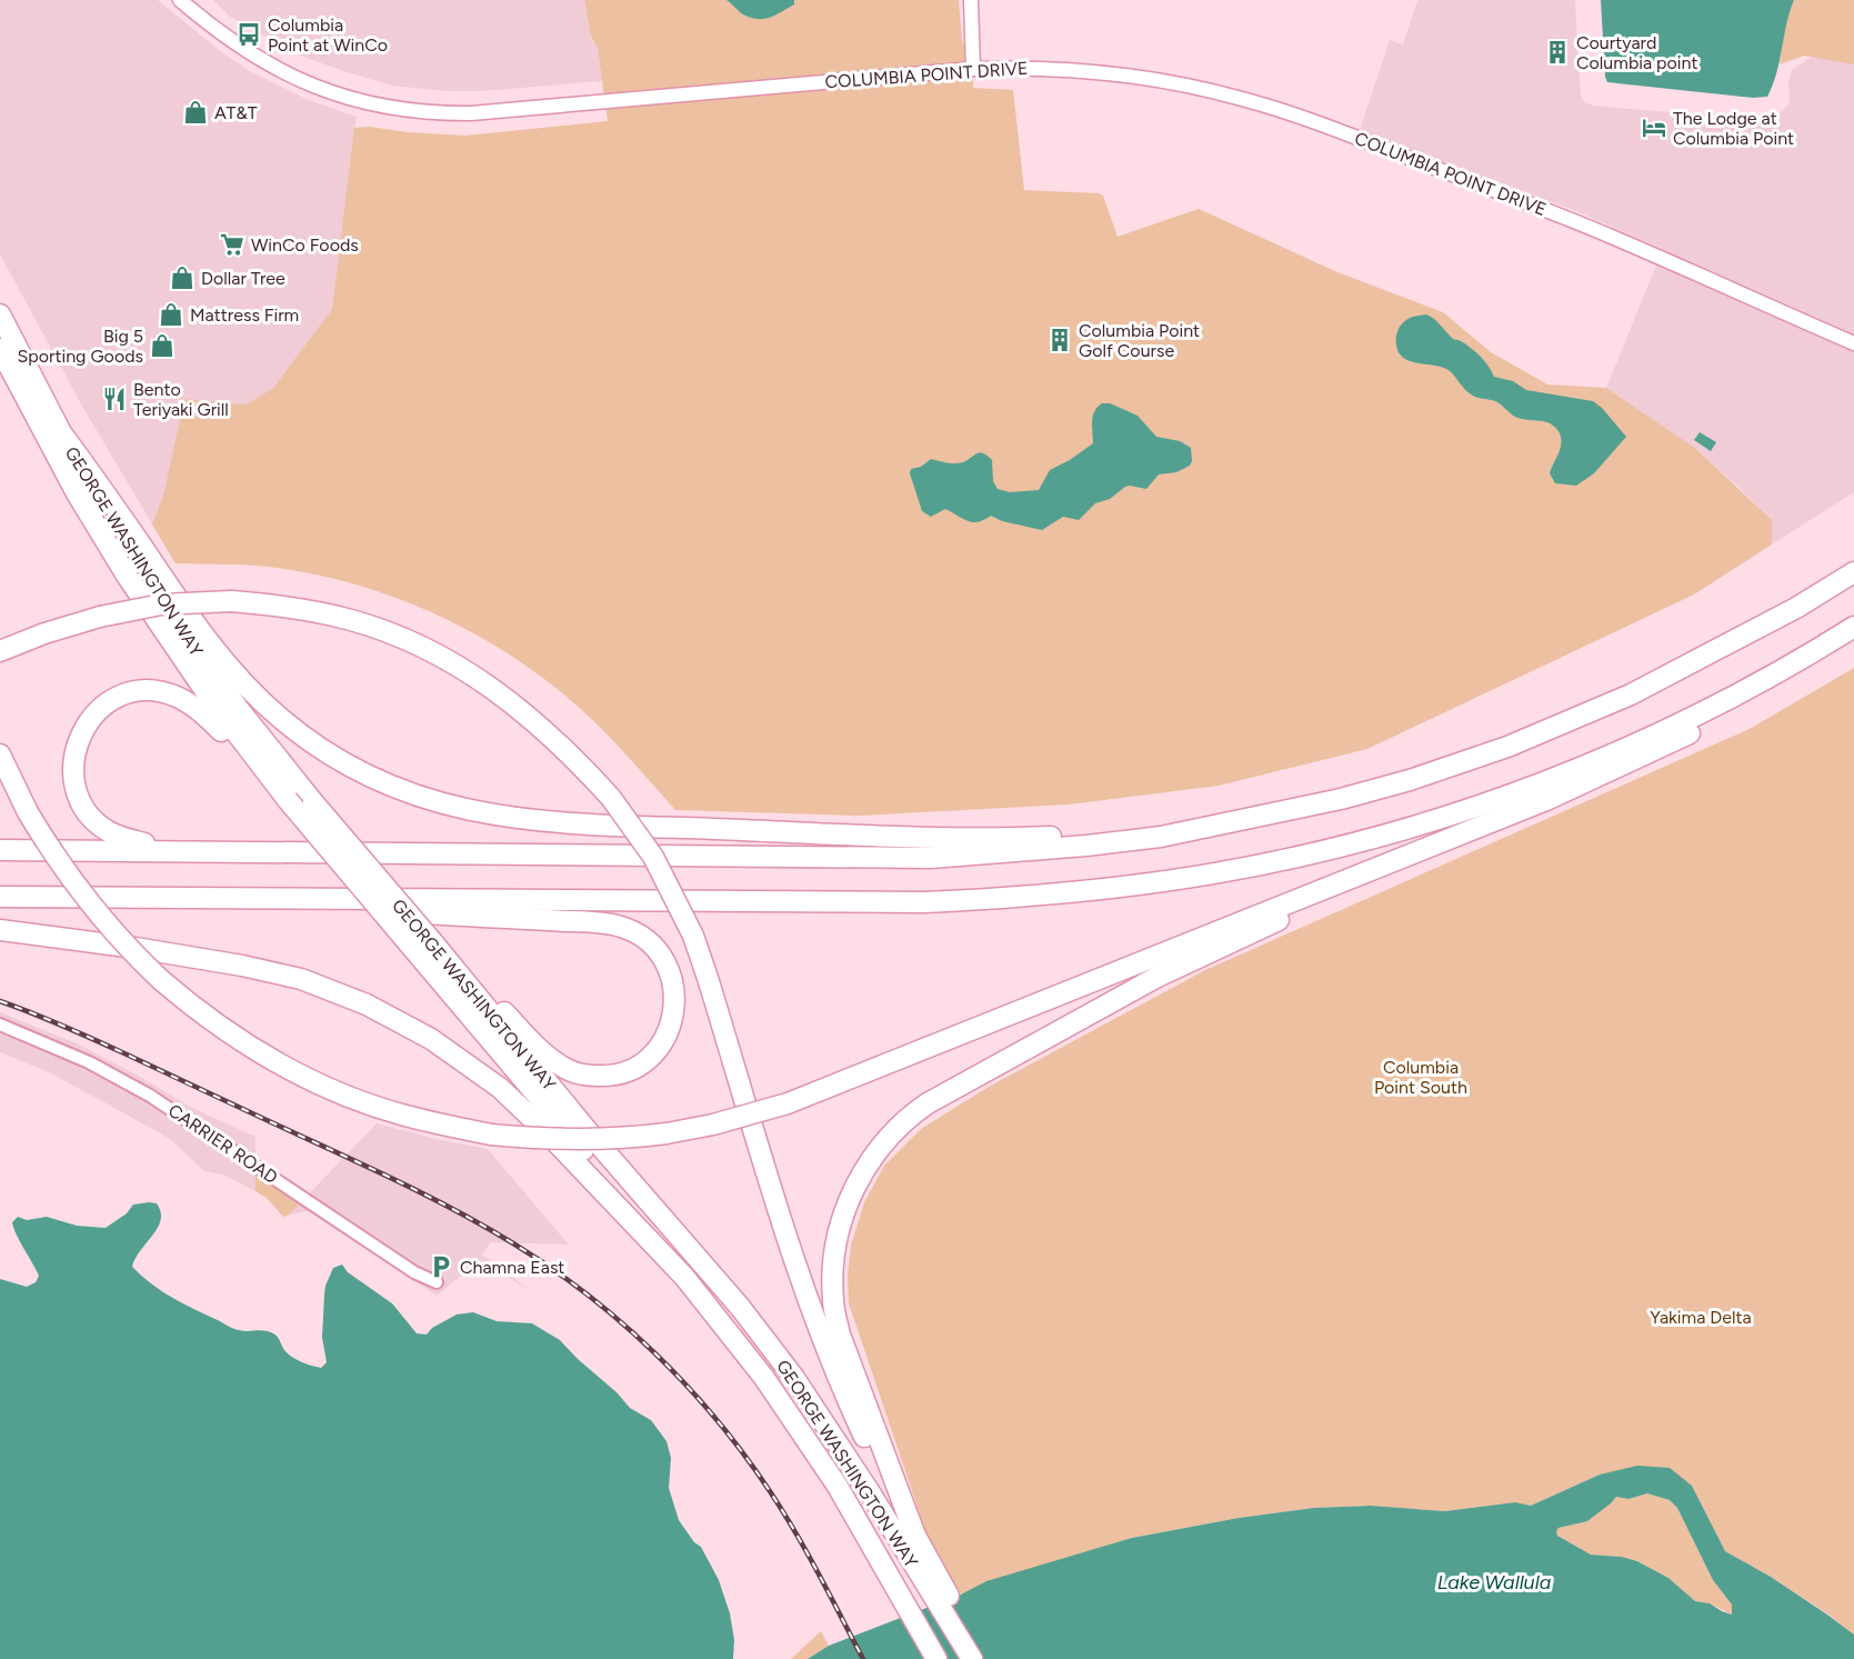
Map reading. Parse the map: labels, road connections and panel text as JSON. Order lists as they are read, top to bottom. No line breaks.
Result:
{"streets":{"highway":["GEORGE WASHINGTON WAY"],"street":["COLUMBIA POINT DRIVE","CARRIER ROAD"]},"water":["Lake Wallula"],"parks":["Columbia Point South","Yakima Delta"],"places":{"bus stop":["Columbia Point at WinCo"],"building":["Courtyard Columbia point","Columbia Point Golf Course"],"shop":["AT&T","Dollar Tree","Mattress Firm","Big 5 Sporting Goods"],"hotel":["The Lodge at Columbia Point"],"supermarket":["WinCo Foods"],"restaurant":["Bento Teriyaki Grill"],"parking":["Chamna East"]}}
